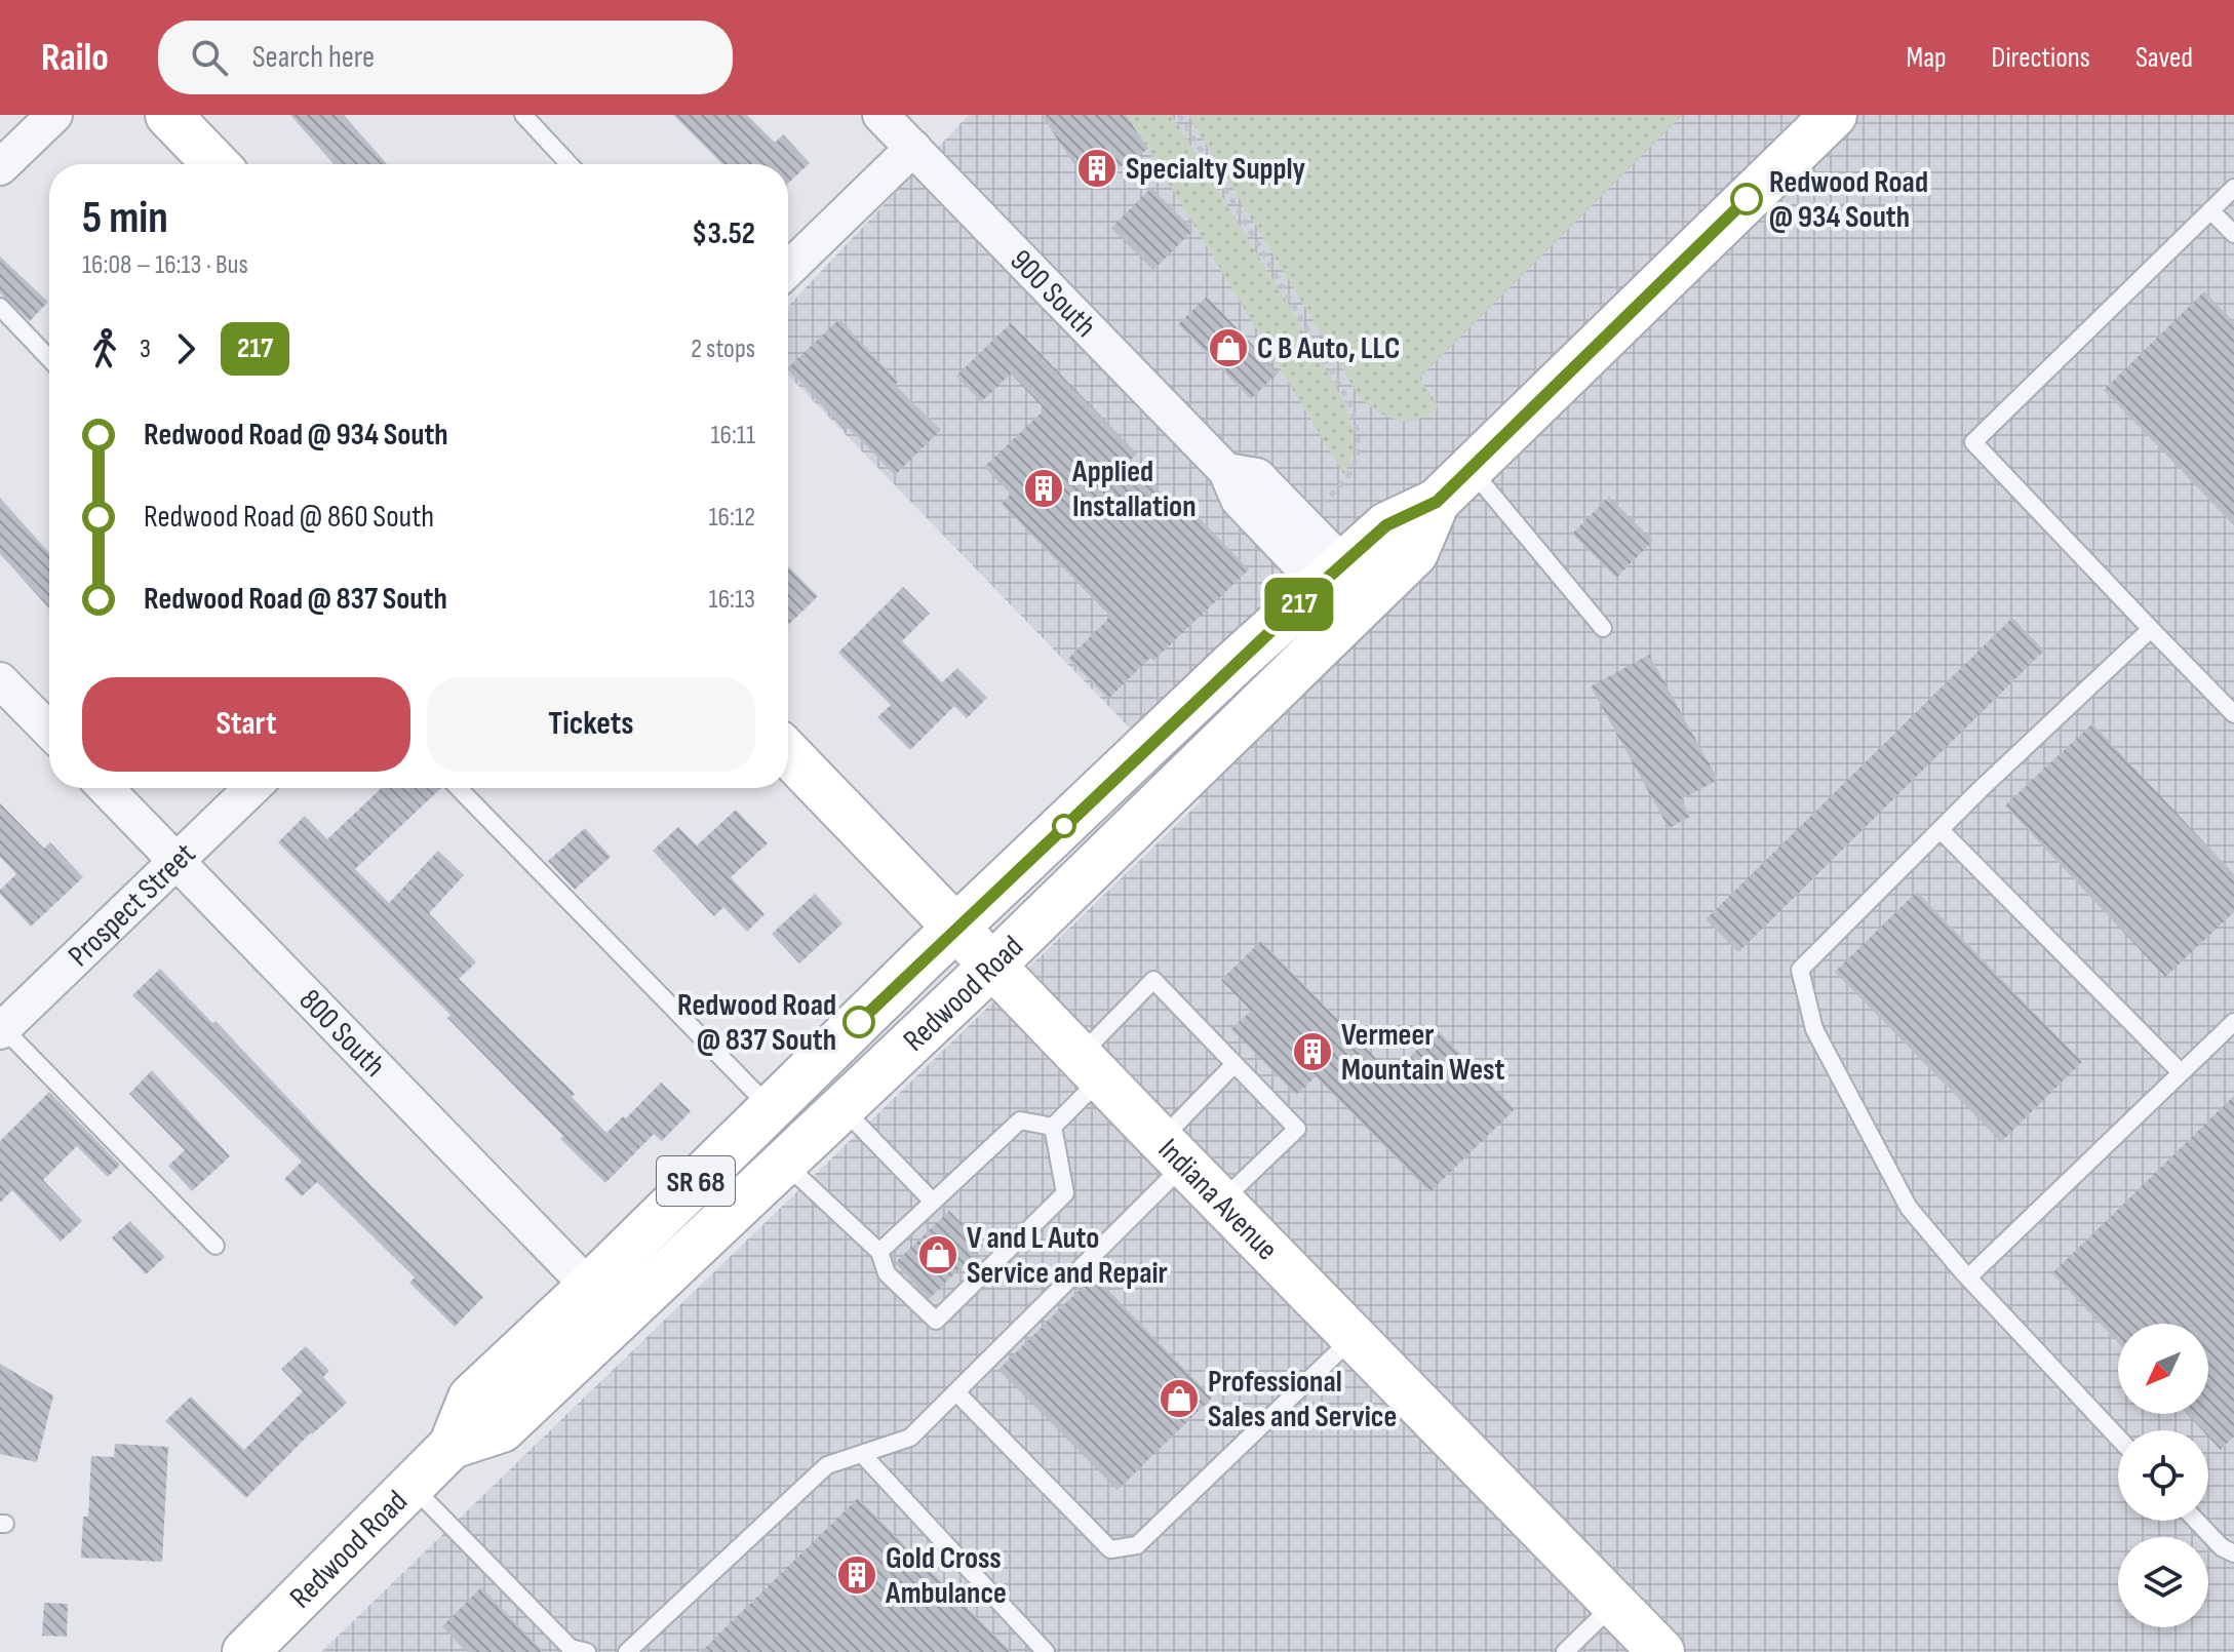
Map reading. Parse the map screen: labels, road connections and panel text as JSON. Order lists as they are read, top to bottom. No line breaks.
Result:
{"streets":{"main road":["Redwood Road","SR 68","Indiana Avenue"],"street":["900 South","Prospect Street","800 South"]},"crossings":[["900 South","Redwood Road"],["Prospect Street","800 South"],["Redwood Road","800 South"],["Redwood Road","Indiana Avenue"]],"places":{"building":["Specialty Supply","Applied Installation","Vermeer Mountain West","Gold Cross Ambulance"],"other":["Redwood Road @ 934 South","Redwood Road @ 837 South"],"shop":["C B Auto, LLC","V and L Auto Service and Repair","Professional Sales and Service"]},"lines":["bus line 217"],"north":"bottom left","page":{"header":"Railo","search":"Search here","nav":["Map","Directions","Saved"],"on_map":"217","heading":["5 min","16:08 – 16:13 · Bus","$3.52"],"legs":["3","217","2 stops"],"list":[{"name":"Redwood Road @ 934 South","value":"16:11"},{"name":"Redwood Road @ 860 South","value":"16:12"},{"name":"Redwood Road @ 837 South","value":"16:13"}],"buttons":["Start","Tickets"]}}
